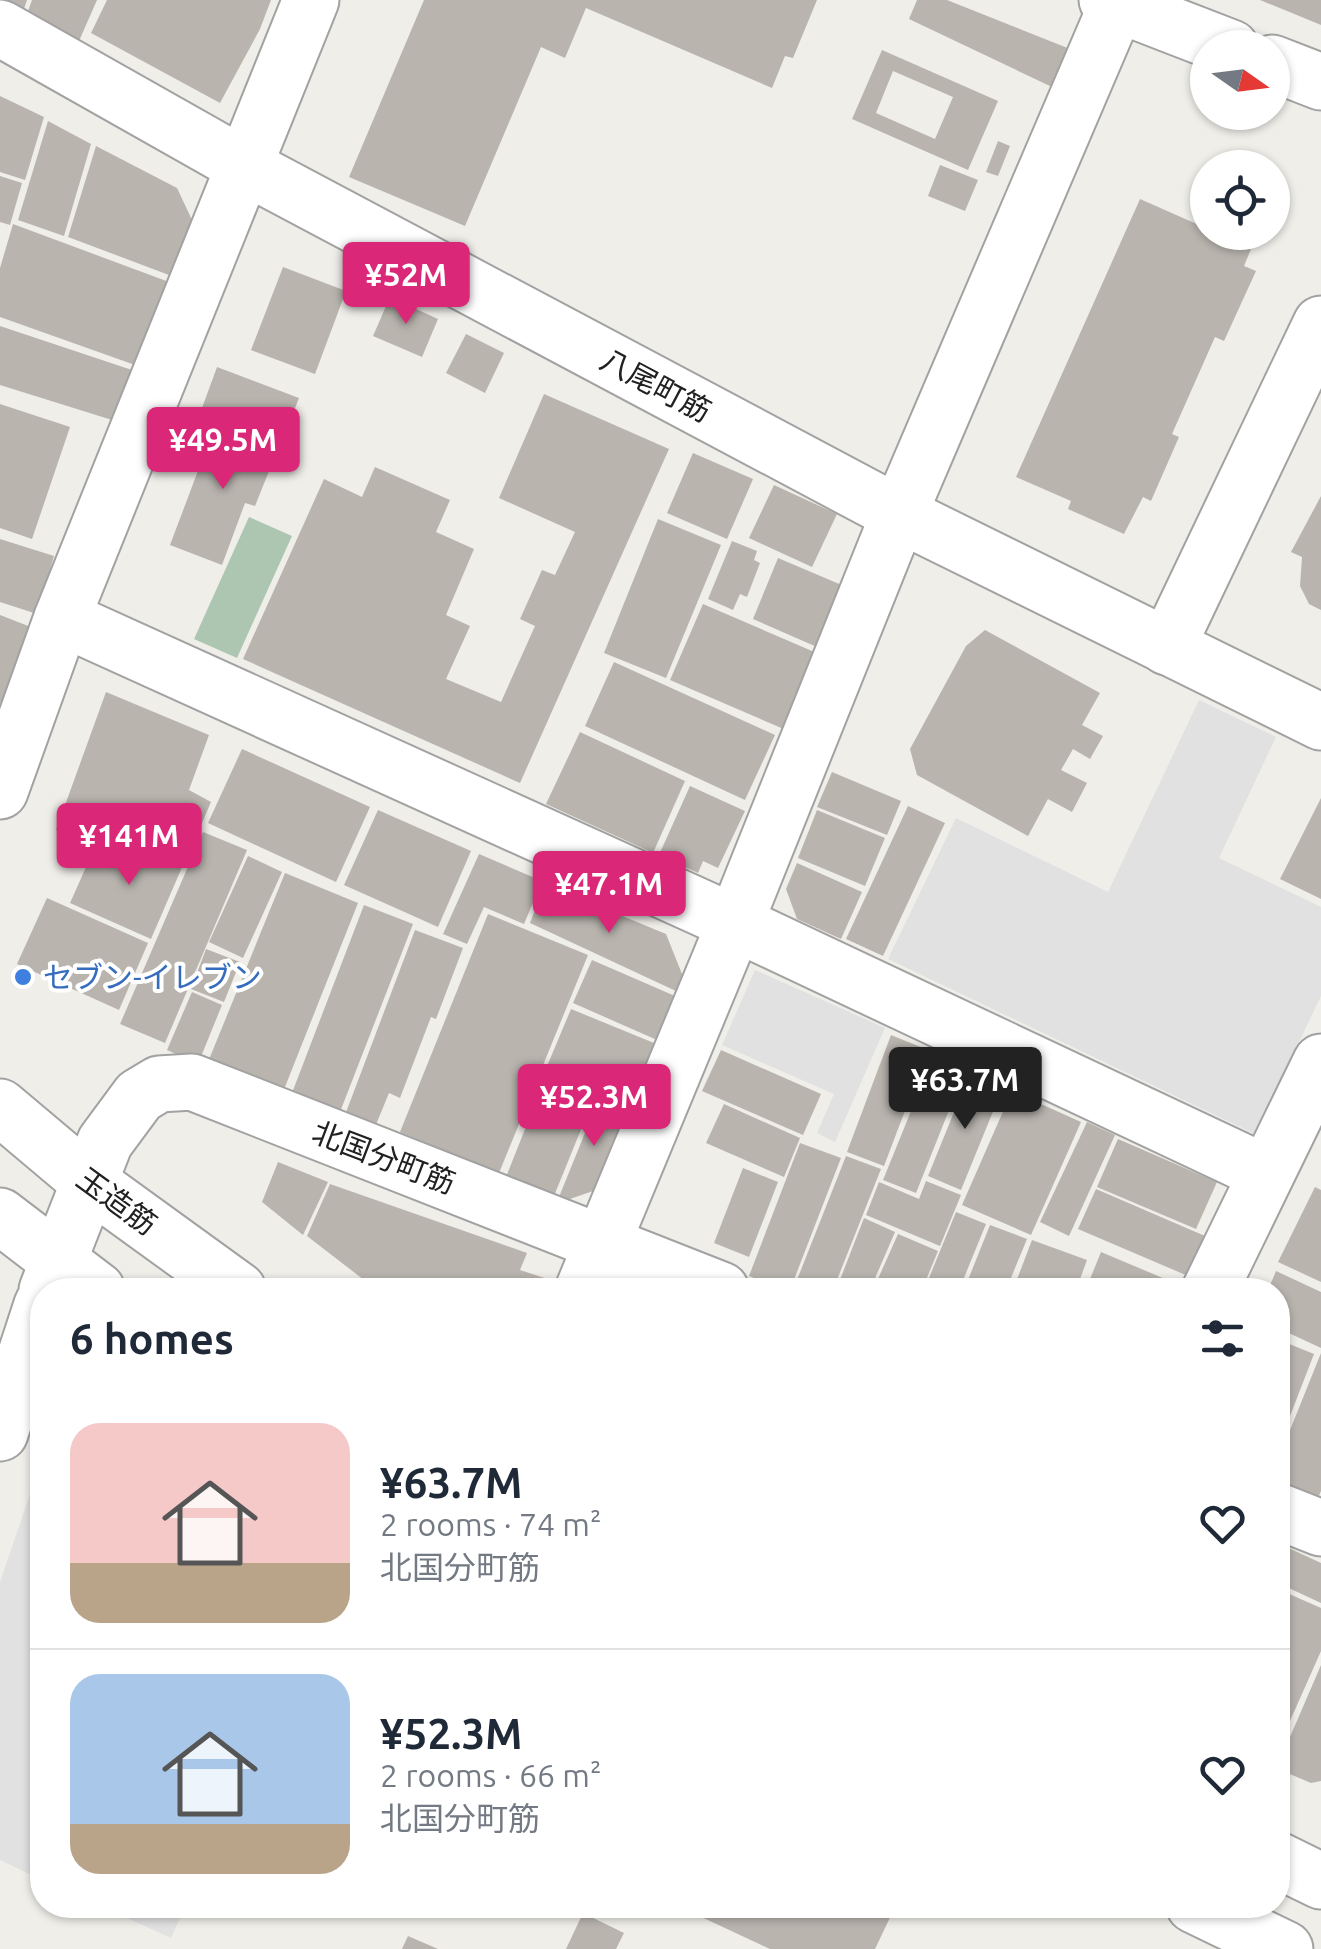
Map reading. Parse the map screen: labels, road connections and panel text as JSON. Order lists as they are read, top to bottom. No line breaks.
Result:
{"streets":{"street":["八尾町筋","北国分町筋","玉造筋"]},"crossings":[["北国分町筋","玉造筋"]],"places":["セブン-イレブン"],"north":"right","page":{"price":["¥52M","¥49.5M","¥141M","¥47.1M","¥63.7M","¥52.3M"],"heading":"6 homes","list":[{"name":"¥63.7M","note":"2 rooms · 74 m² · 北国分町筋"},{"name":"¥52.3M","note":"2 rooms · 66 m² · 北国分町筋"}]}}
